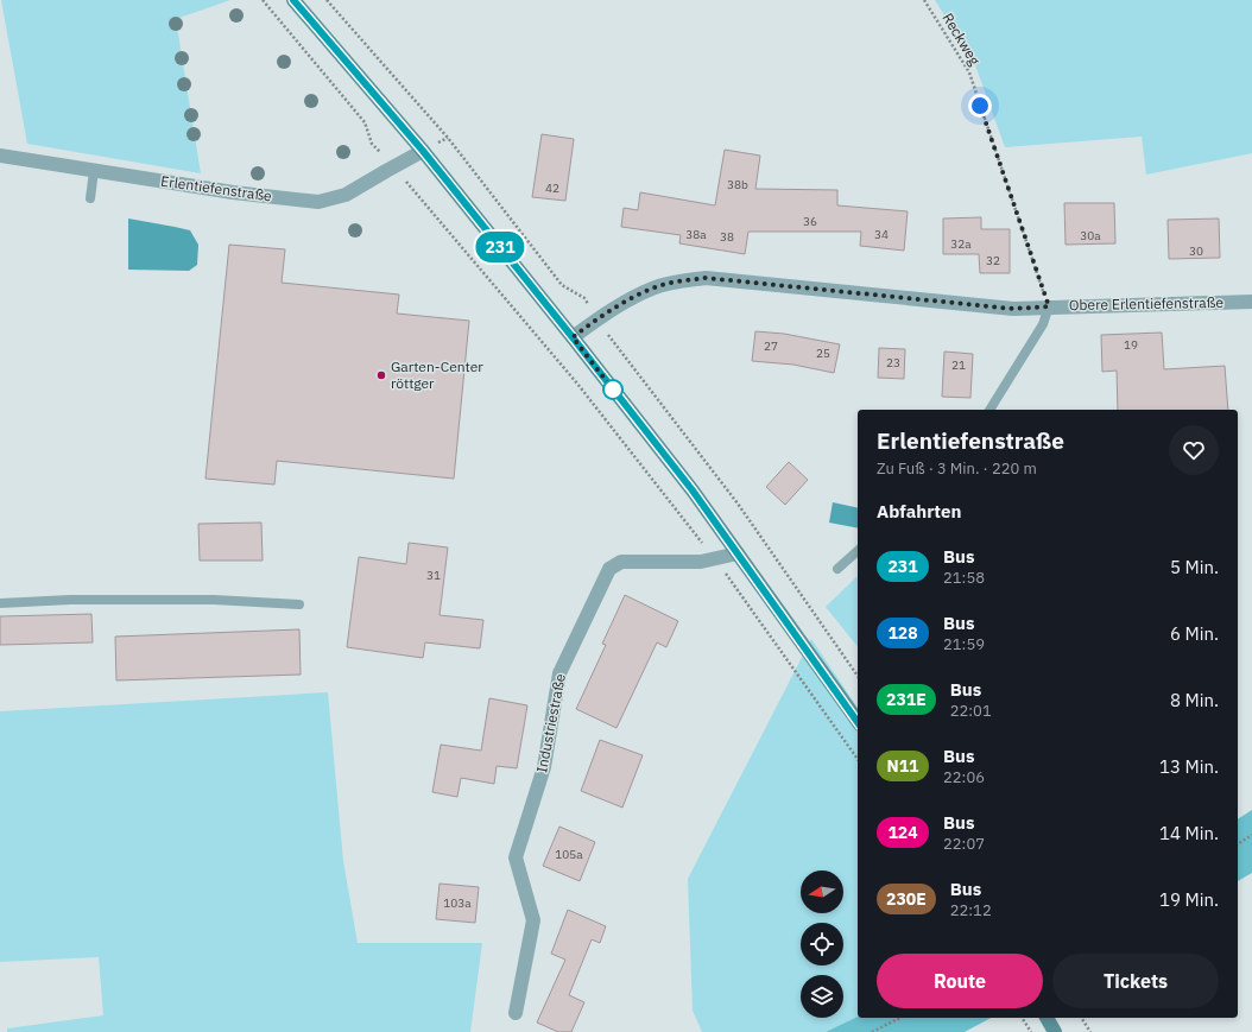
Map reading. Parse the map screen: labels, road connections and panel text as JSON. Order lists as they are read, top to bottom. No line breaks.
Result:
{"streets":{"street":["Erlentiefenstraße","Obere Erlentiefenstraße","Industriestraße"],"path":["Reckweg"]},"crossings":[["Reckweg","Obere Erlentiefenstraße"]],"places":["Garten-Center röttger"],"lines":["bus line 231"],"house_numbers":["38b","42","36","38a","34","30a","38","32a","30","32","19","27","25","23","21","31","105a","103a"],"north":"left","page":{"on_map":"231","heading":[["Erlentiefenstraße","Zu Fuß · 3 Min. · 220 m"],"Abfahrten"],"list":[{"mark":"231","name":"Bus","note":"21:58","value":"5 Min."},{"mark":"128","name":"Bus","note":"21:59","value":"6 Min."},{"mark":"231E","name":"Bus","note":"22:01","value":"8 Min."},{"mark":"N11","name":"Bus","note":"22:06","value":"13 Min."},{"mark":"124","name":"Bus","note":"22:07","value":"14 Min."},{"mark":"230E","name":"Bus","note":"22:12","value":"19 Min."}],"buttons":["Route","Tickets"]}}
